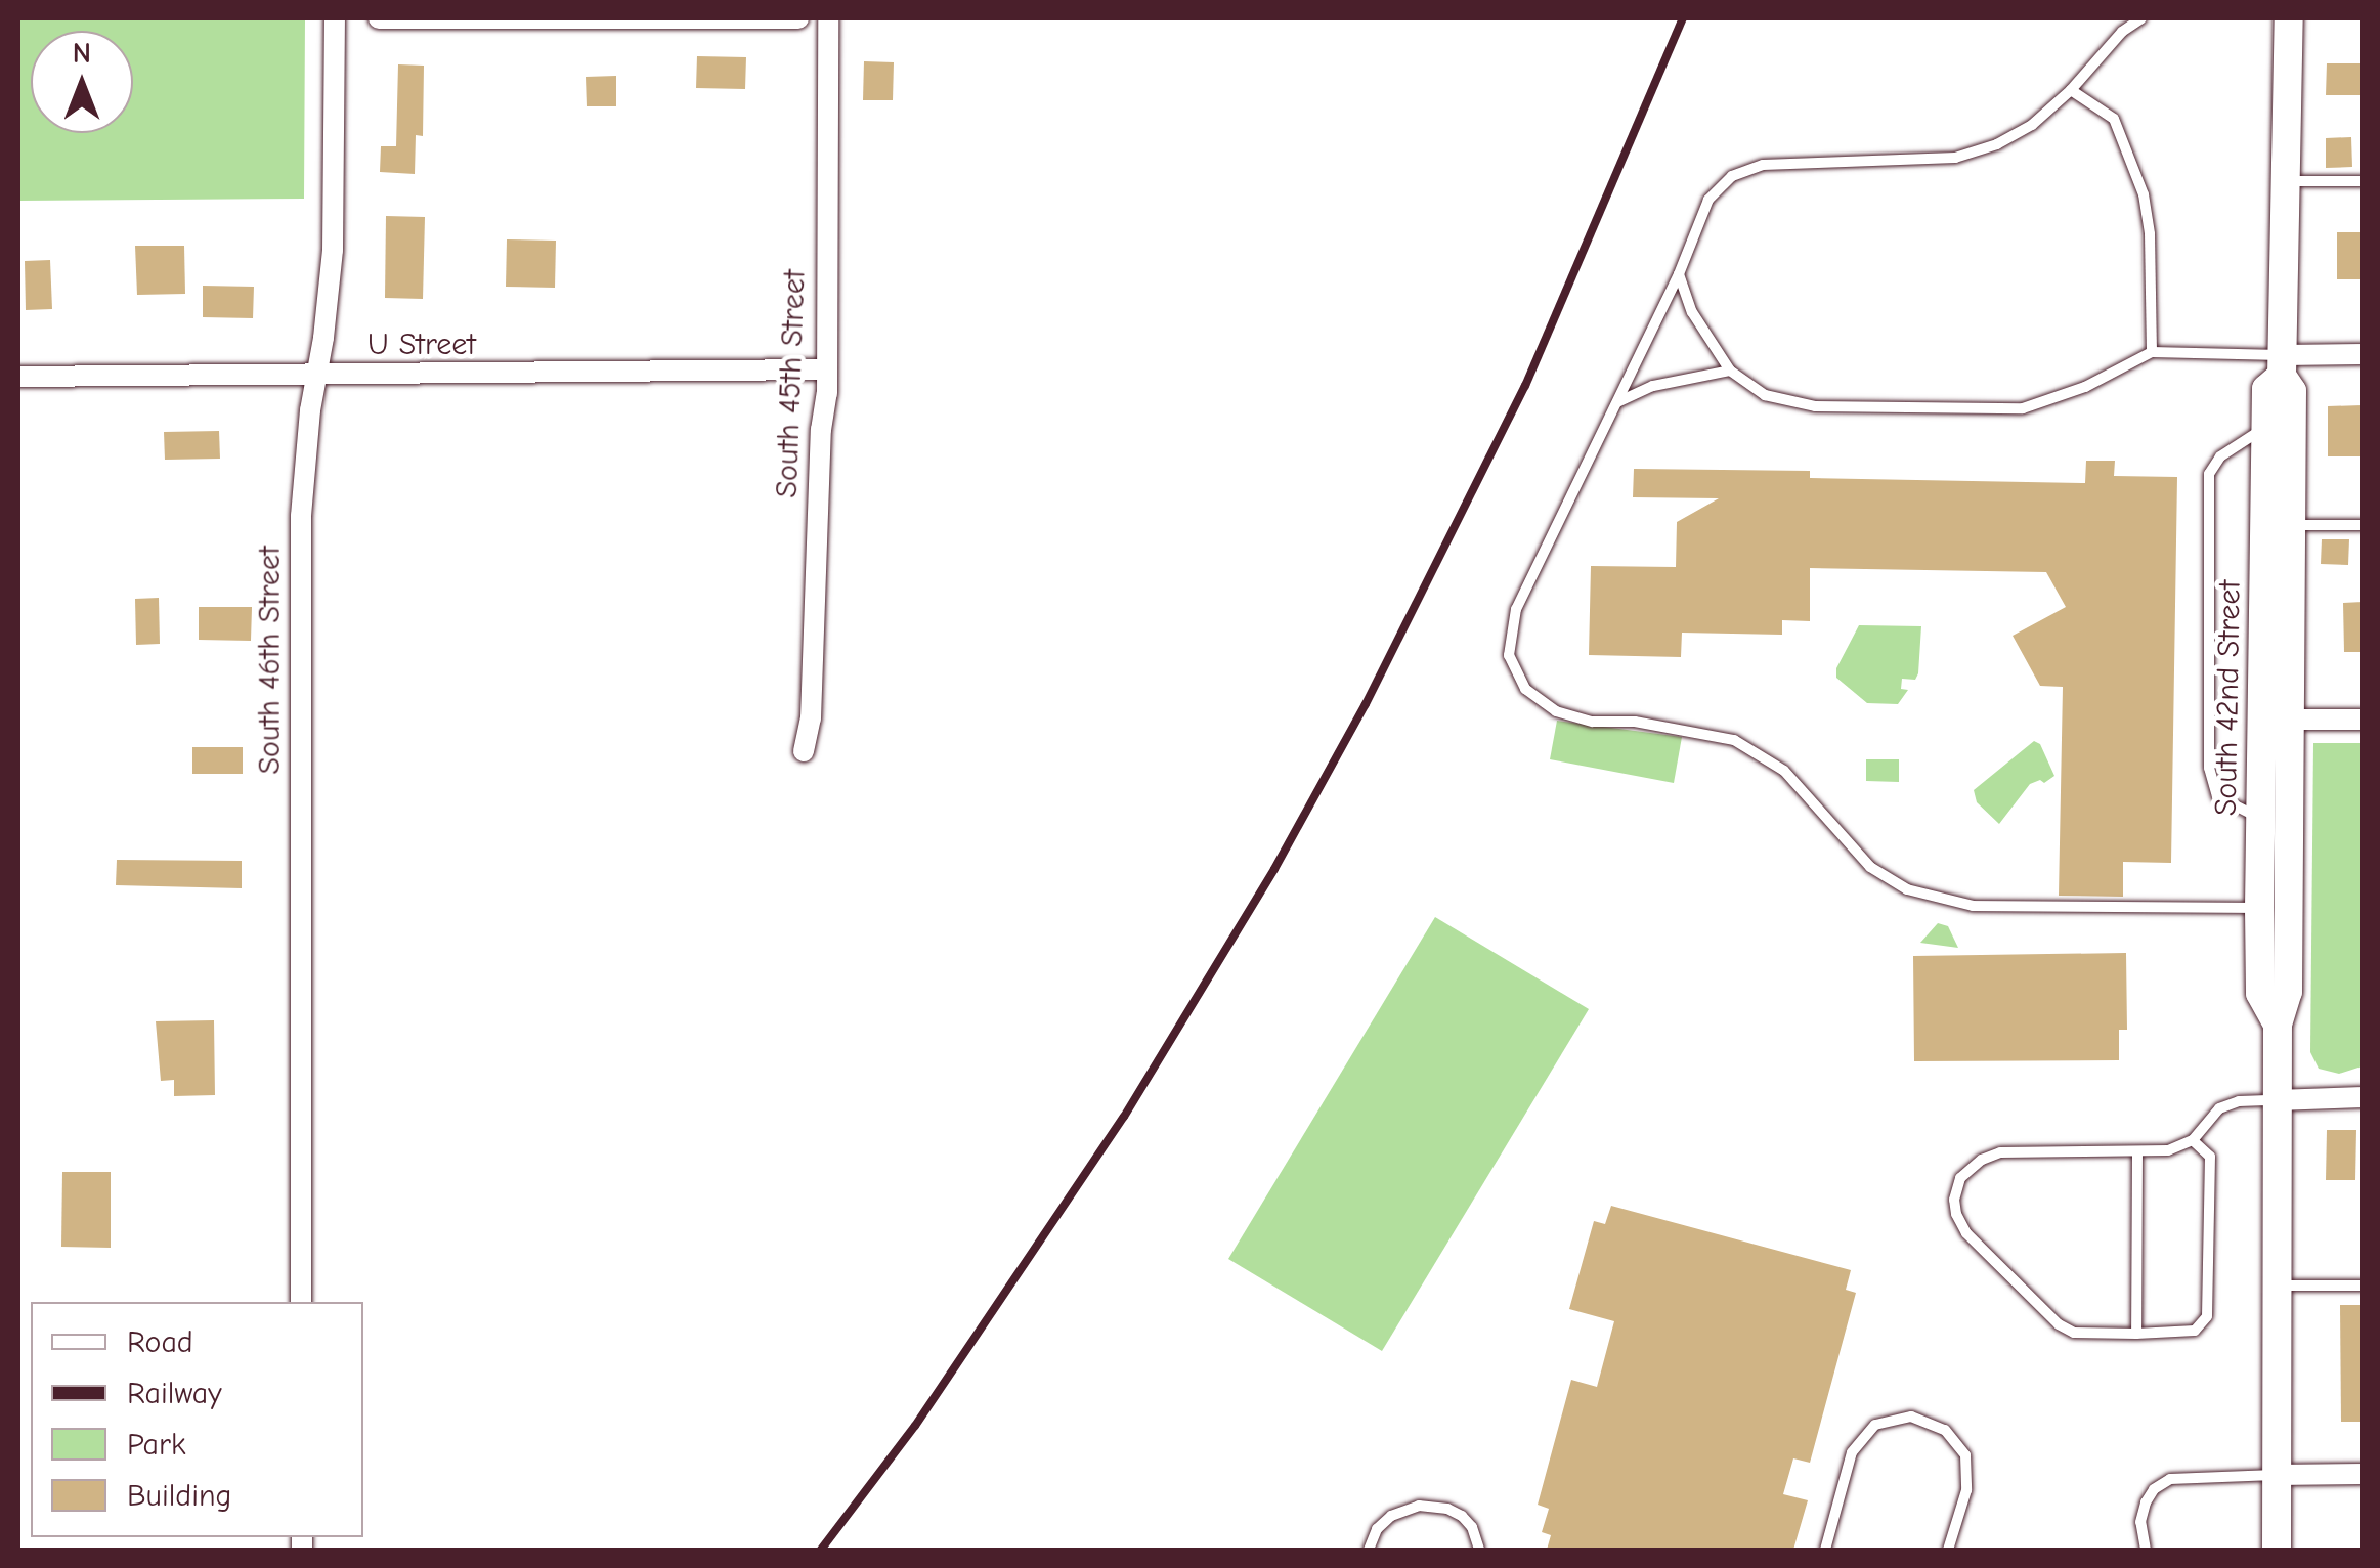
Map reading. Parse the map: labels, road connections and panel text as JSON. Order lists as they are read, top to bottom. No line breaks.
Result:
{"streets":{"street":["U Street","South 45th Street","South 46th Street","South 42nd Street"]},"crossings":[["U Street","South 45th Street"],["U Street","South 46th Street"]],"legend":["Road","Railway","Park","Building"],"north":"top"}
